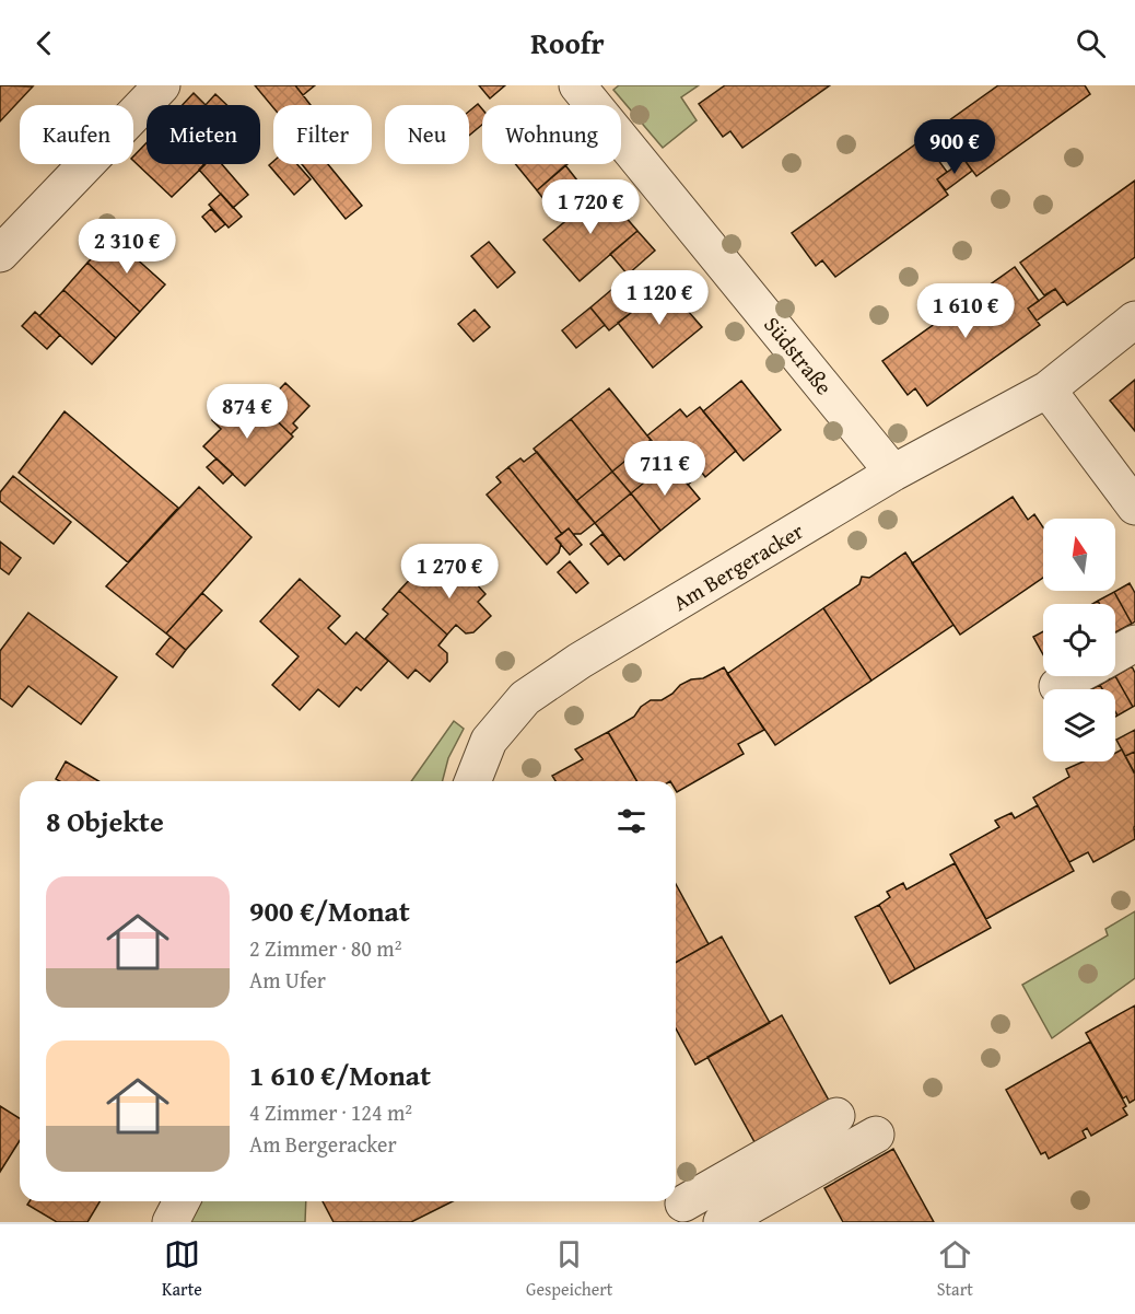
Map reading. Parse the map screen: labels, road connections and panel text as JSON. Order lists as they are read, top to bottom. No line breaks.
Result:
{"streets":{"street":["Südstraße","Am Bergeracker"]},"crossings":[["Südstraße","Am Bergeracker"]],"north":"top","page":{"header":"Roofr","chip":["Kaufen","Mieten","Filter","Neu","Wohnung"],"price":["900 €","1 720 €","2 310 €","1 120 €","1 610 €","874 €","711 €","1 270 €"],"heading":"8 Objekte","list":[{"name":"900 €/Monat","note":"2 Zimmer · 80 m² · Am Ufer"},{"name":"1 610 €/Monat","note":"4 Zimmer · 124 m² · Am Bergeracker"}],"tabs":["Karte","Gespeichert","Start"]}}
